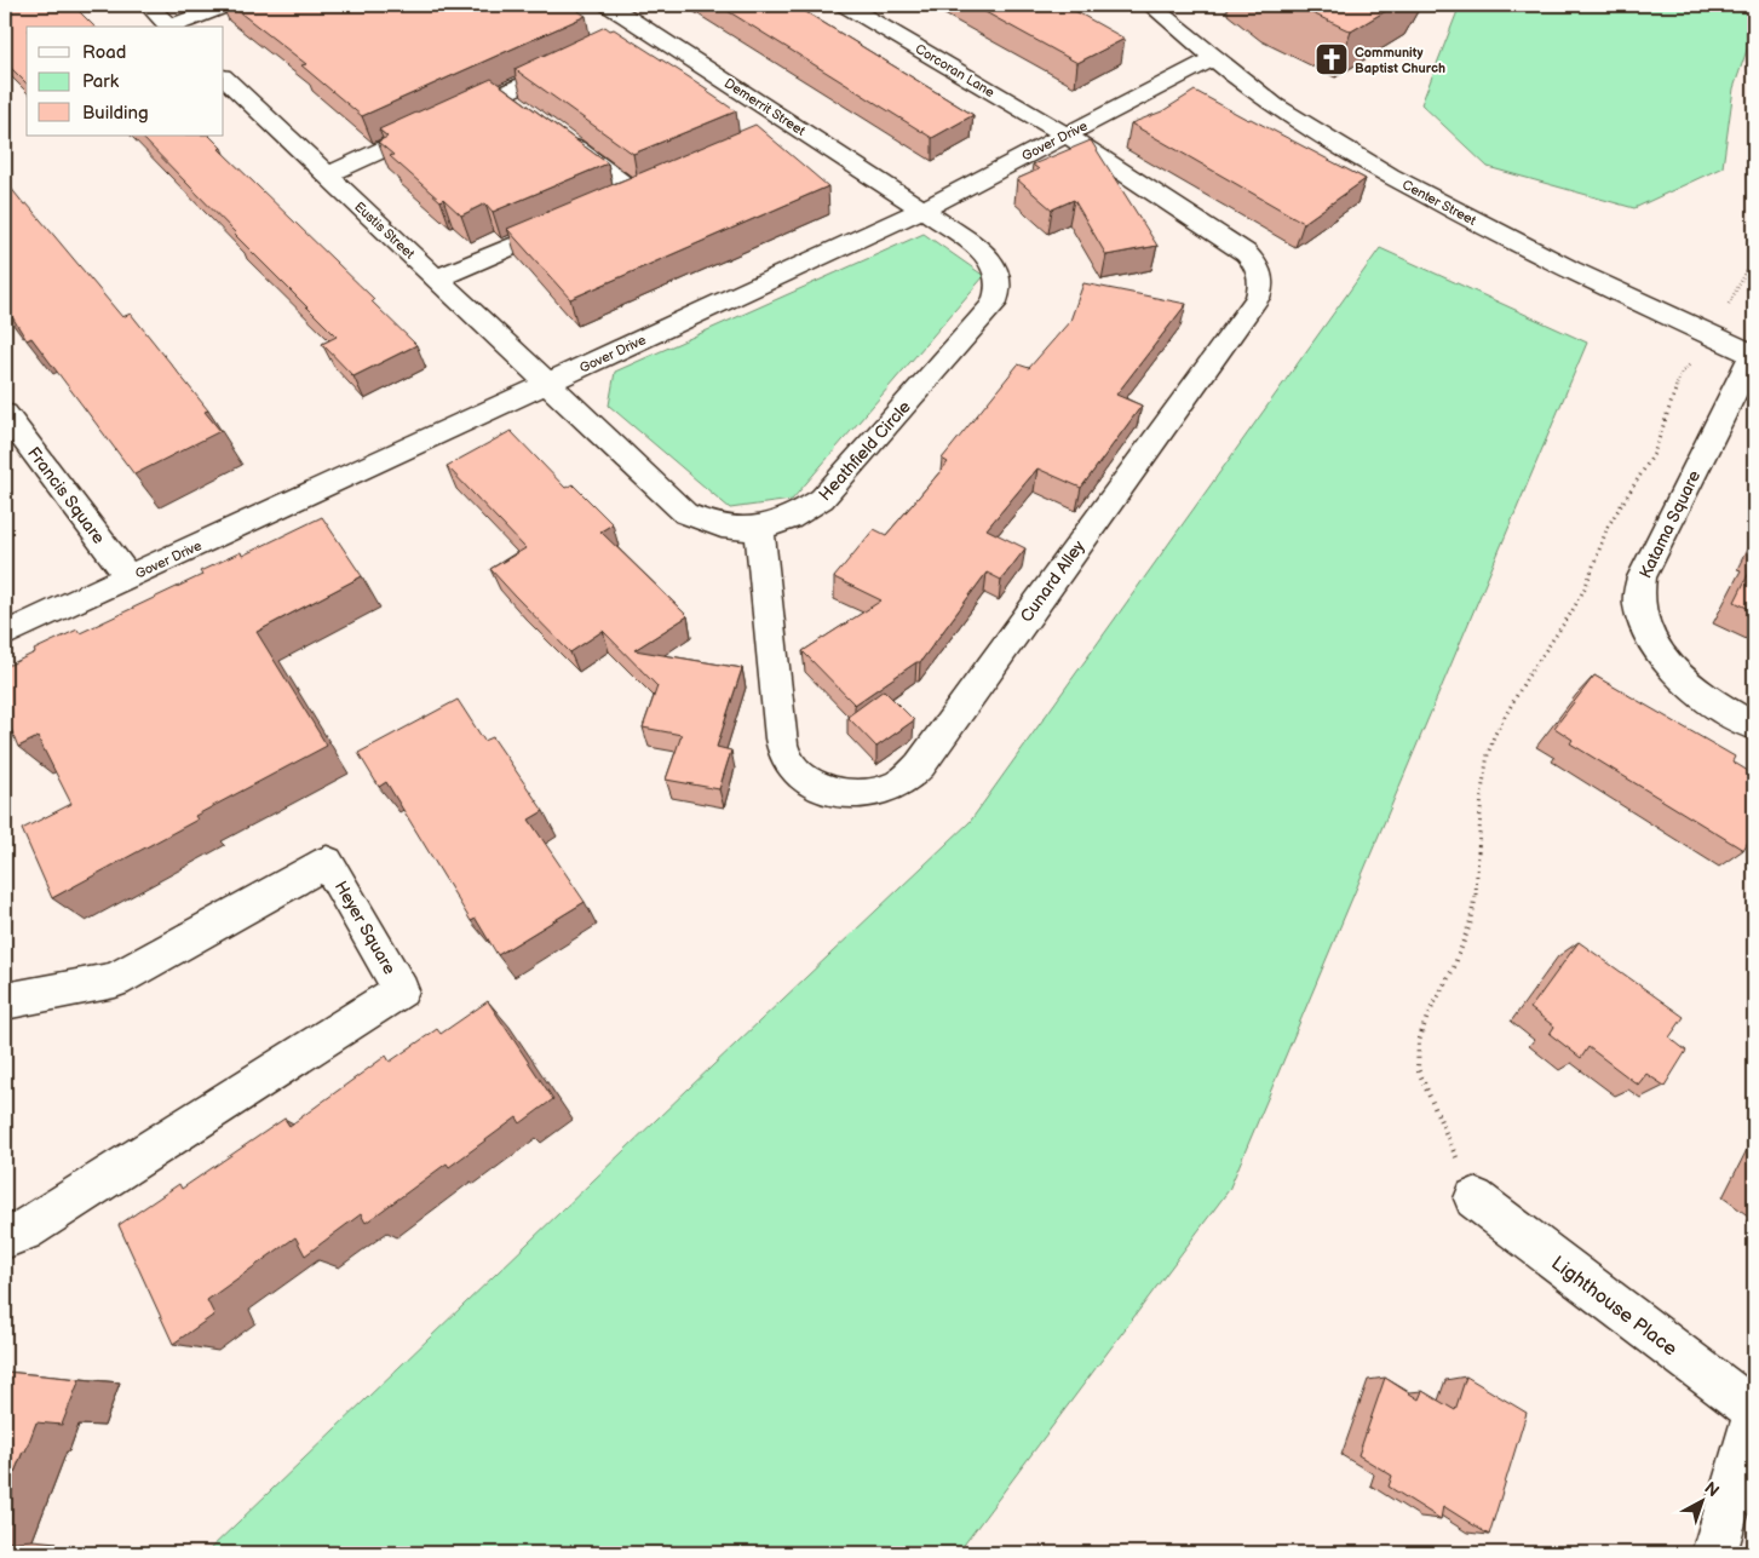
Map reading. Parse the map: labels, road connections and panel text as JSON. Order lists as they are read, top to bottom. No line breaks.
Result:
{"streets":{"street":["Corcoran Lane","Demerrit Street","Gover Drive","Center Street","Eustis Street","Heathfield Circle","Francis Square","Katama Square","Cunard Alley","Heyer Square","Lighthouse Place"]},"crossings":[["Corcoran Lane","Gover Drive"],["Corcoran Lane","Cunard Alley"],["Demerrit Street","Gover Drive"],["Demerrit Street","Heathfield Circle"],["Gover Drive","Center Street"],["Gover Drive","Eustis Street"],["Gover Drive","Heathfield Circle"],["Gover Drive","Francis Square"],["Gover Drive","Cunard Alley"],["Center Street","Katama Square"],["Eustis Street","Heathfield Circle"],["Heathfield Circle","Cunard Alley"]],"places":{"church":["Community Baptist Church"]},"legend":["Road","Park","Building"],"north":"top right"}
